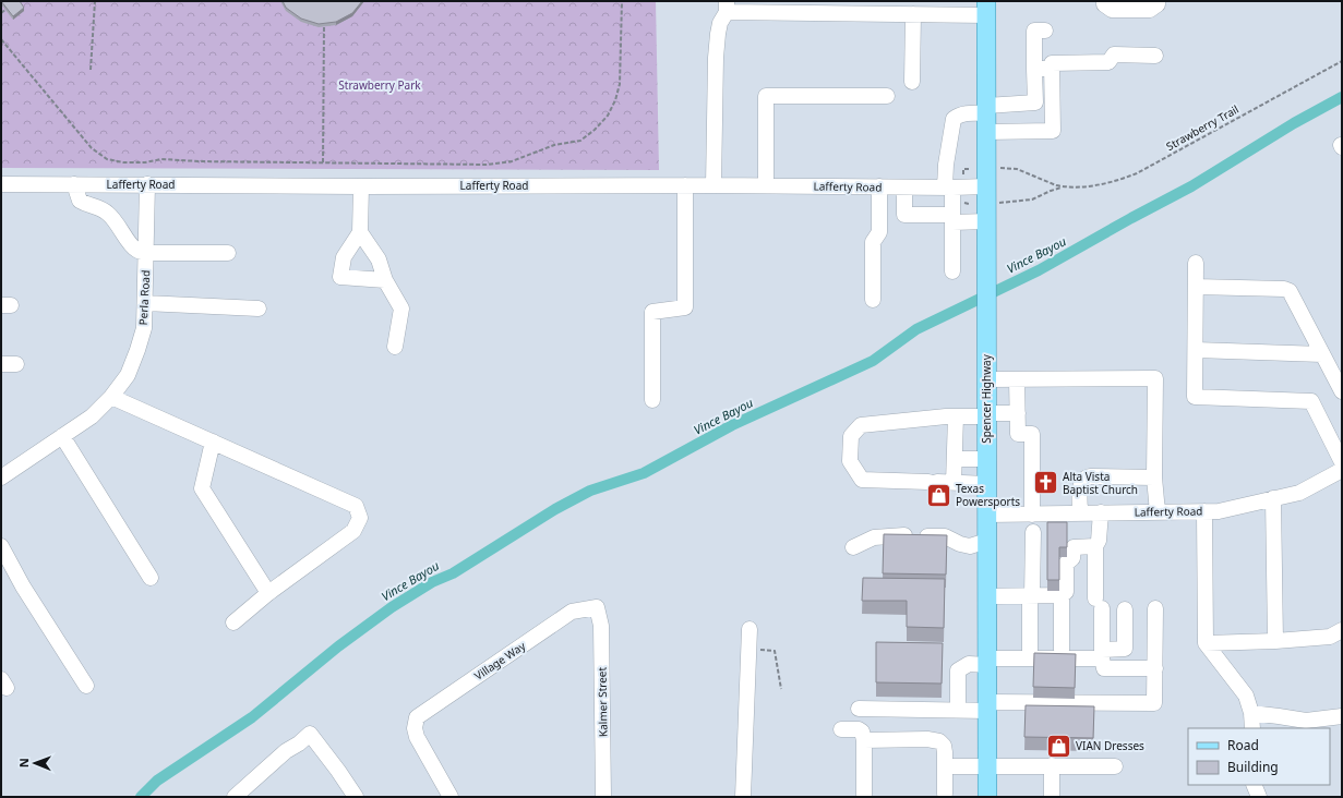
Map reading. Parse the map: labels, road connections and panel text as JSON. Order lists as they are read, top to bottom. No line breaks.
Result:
{"streets":{"main road":["Spencer Highway"],"street":["Lafferty Road","Perla Road","Village Way","Kalmer Street"],"path":["Strawberry Trail"]},"crossings":[["Lafferty Road","Perla Road"],["Lafferty Road","Spencer Highway"],["Village Way","Kalmer Street"]],"water":["Vince Bayou"],"parks":["Strawberry Park"],"places":{"church":["Alta Vista Baptist Church"],"shop":["Texas Powersports","VIAN Dresses"]},"legend":["Road","Building"],"north":"left"}
